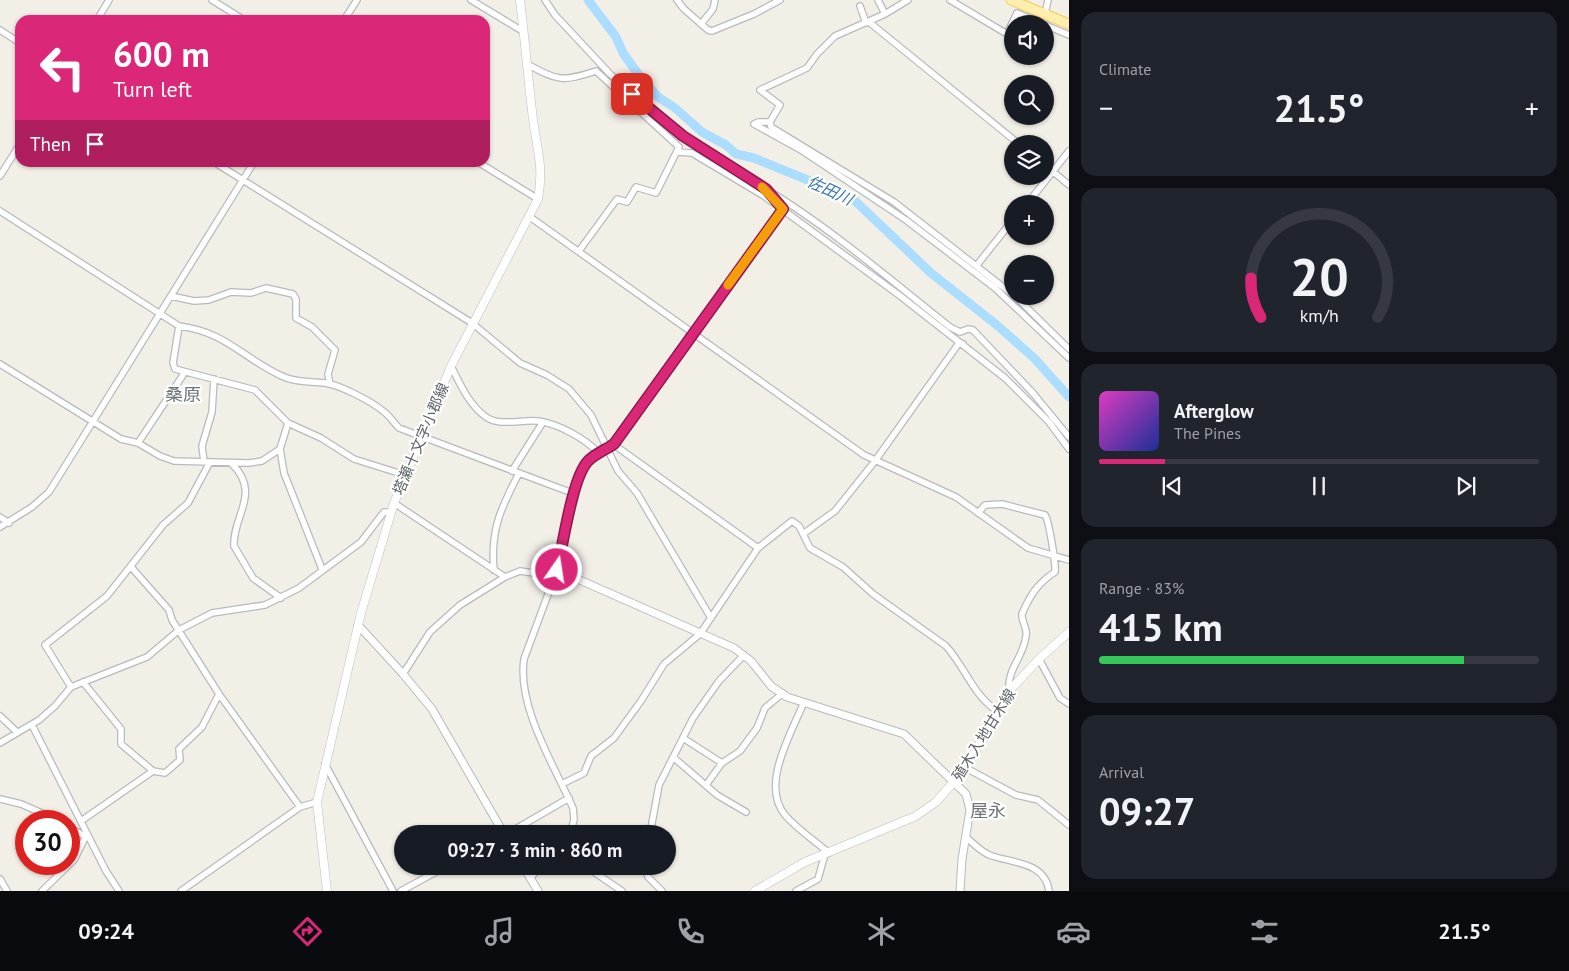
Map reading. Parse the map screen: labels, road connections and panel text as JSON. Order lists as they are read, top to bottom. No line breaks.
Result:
{"streets":{"main road":["塔瀬十文字小郡線","殖木入地甘木線"]},"districts":["桑原","屋永"],"water":["佐田川"],"page":{"tile":["Climate",["Range · 83%","415 km"],["Arrival","09:27"]],"map_buttons":["+","−"],"turn":["600 m","Turn left"],"heat":["−","21.5°","+"],"then":"Then","song":["Afterglow","The Pines"],"limit":"30","trip":"09:27 · 3 min · 860 m","tabs":["09:24","21.5°"],"gauge":["20","km/h"]}}
